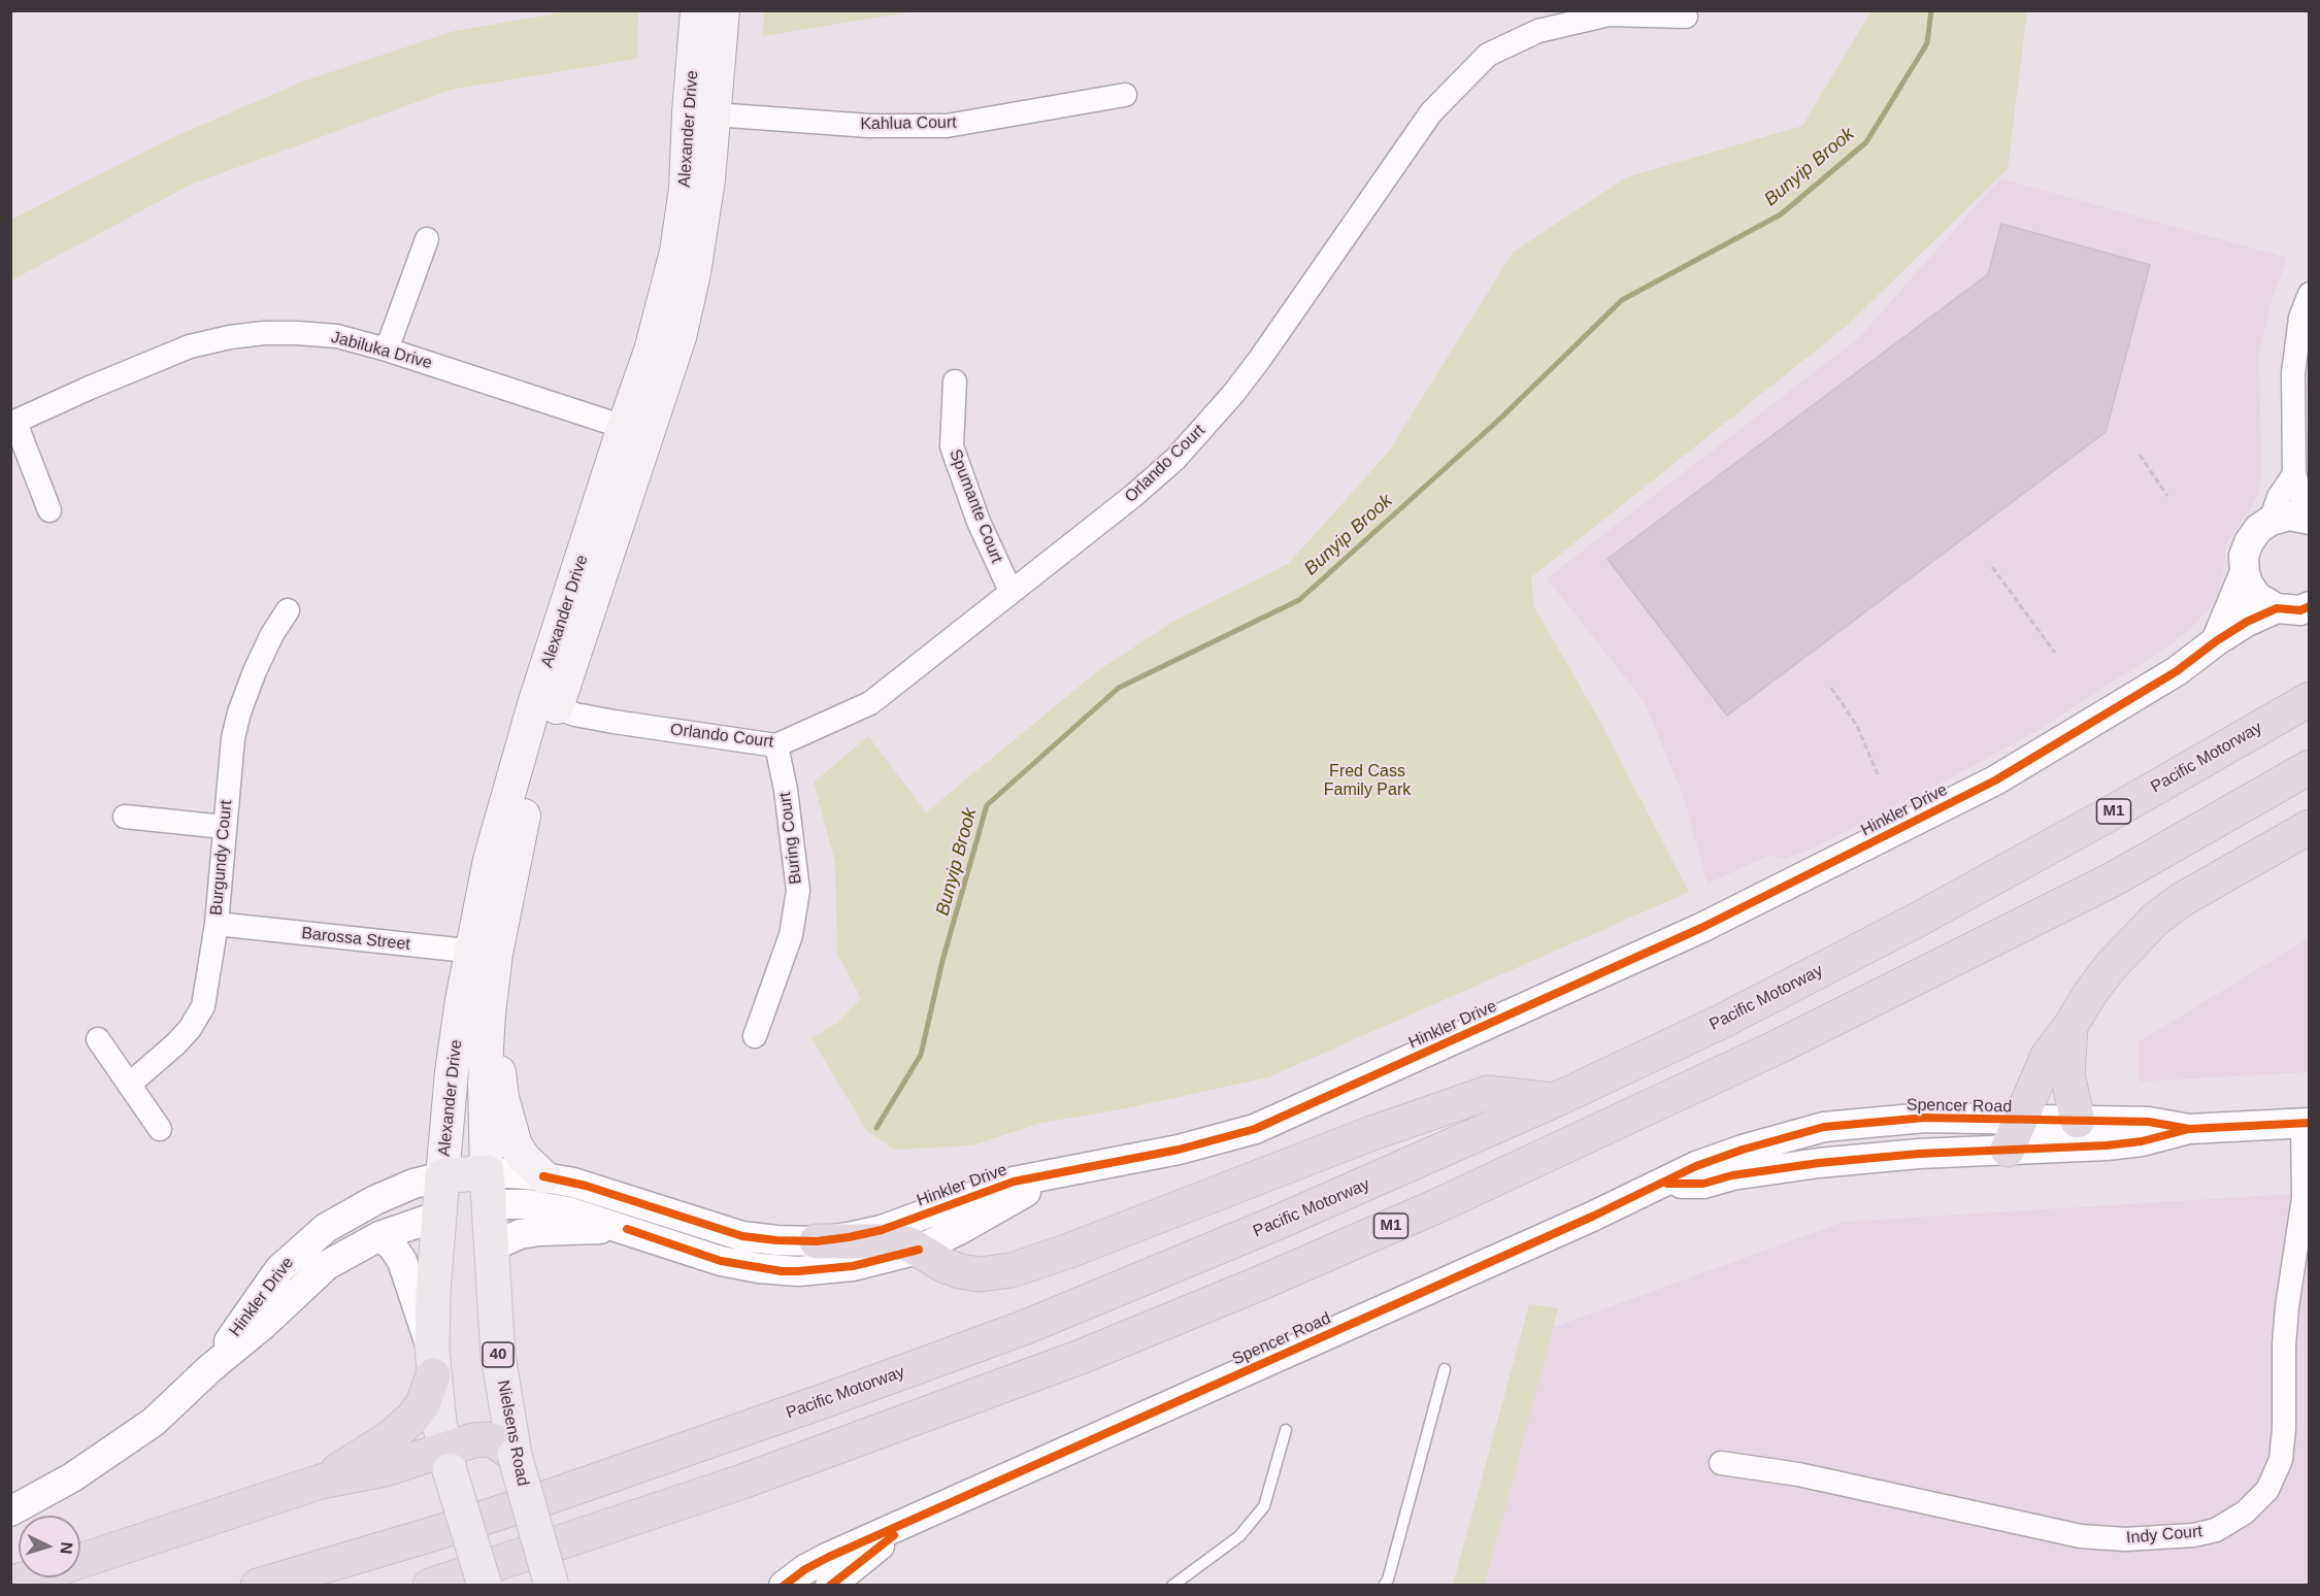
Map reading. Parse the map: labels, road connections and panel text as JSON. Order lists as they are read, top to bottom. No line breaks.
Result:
{"streets":{"highway":["Pacific Motorway","M1"],"main road":["Alexander Drive","Hinkler Drive","40","Nielsens Road"],"street":["Kahlua Court","Jabiluka Drive","Orlando Court","Spumante Court","Buring Court","Burgundy Court","Barossa Street","Spencer Road","Indy Court"]},"crossings":[["Kahlua Court","Alexander Drive"],["Alexander Drive","Jabiluka Drive"],["Alexander Drive","Orlando Court"],["Alexander Drive","Hinkler Drive"],["Alexander Drive","Barossa Street"],["Alexander Drive","40"],["Alexander Drive","Nielsens Road"],["Orlando Court","Spumante Court"],["Orlando Court","Buring Court"],["Hinkler Drive","40"],["Hinkler Drive","Nielsens Road"],["Burgundy Court","Barossa Street"],["Spencer Road","Indy Court"]],"water":["Bunyip Brook"],"parks":["Fred Cass Family Park"],"north":"right"}
